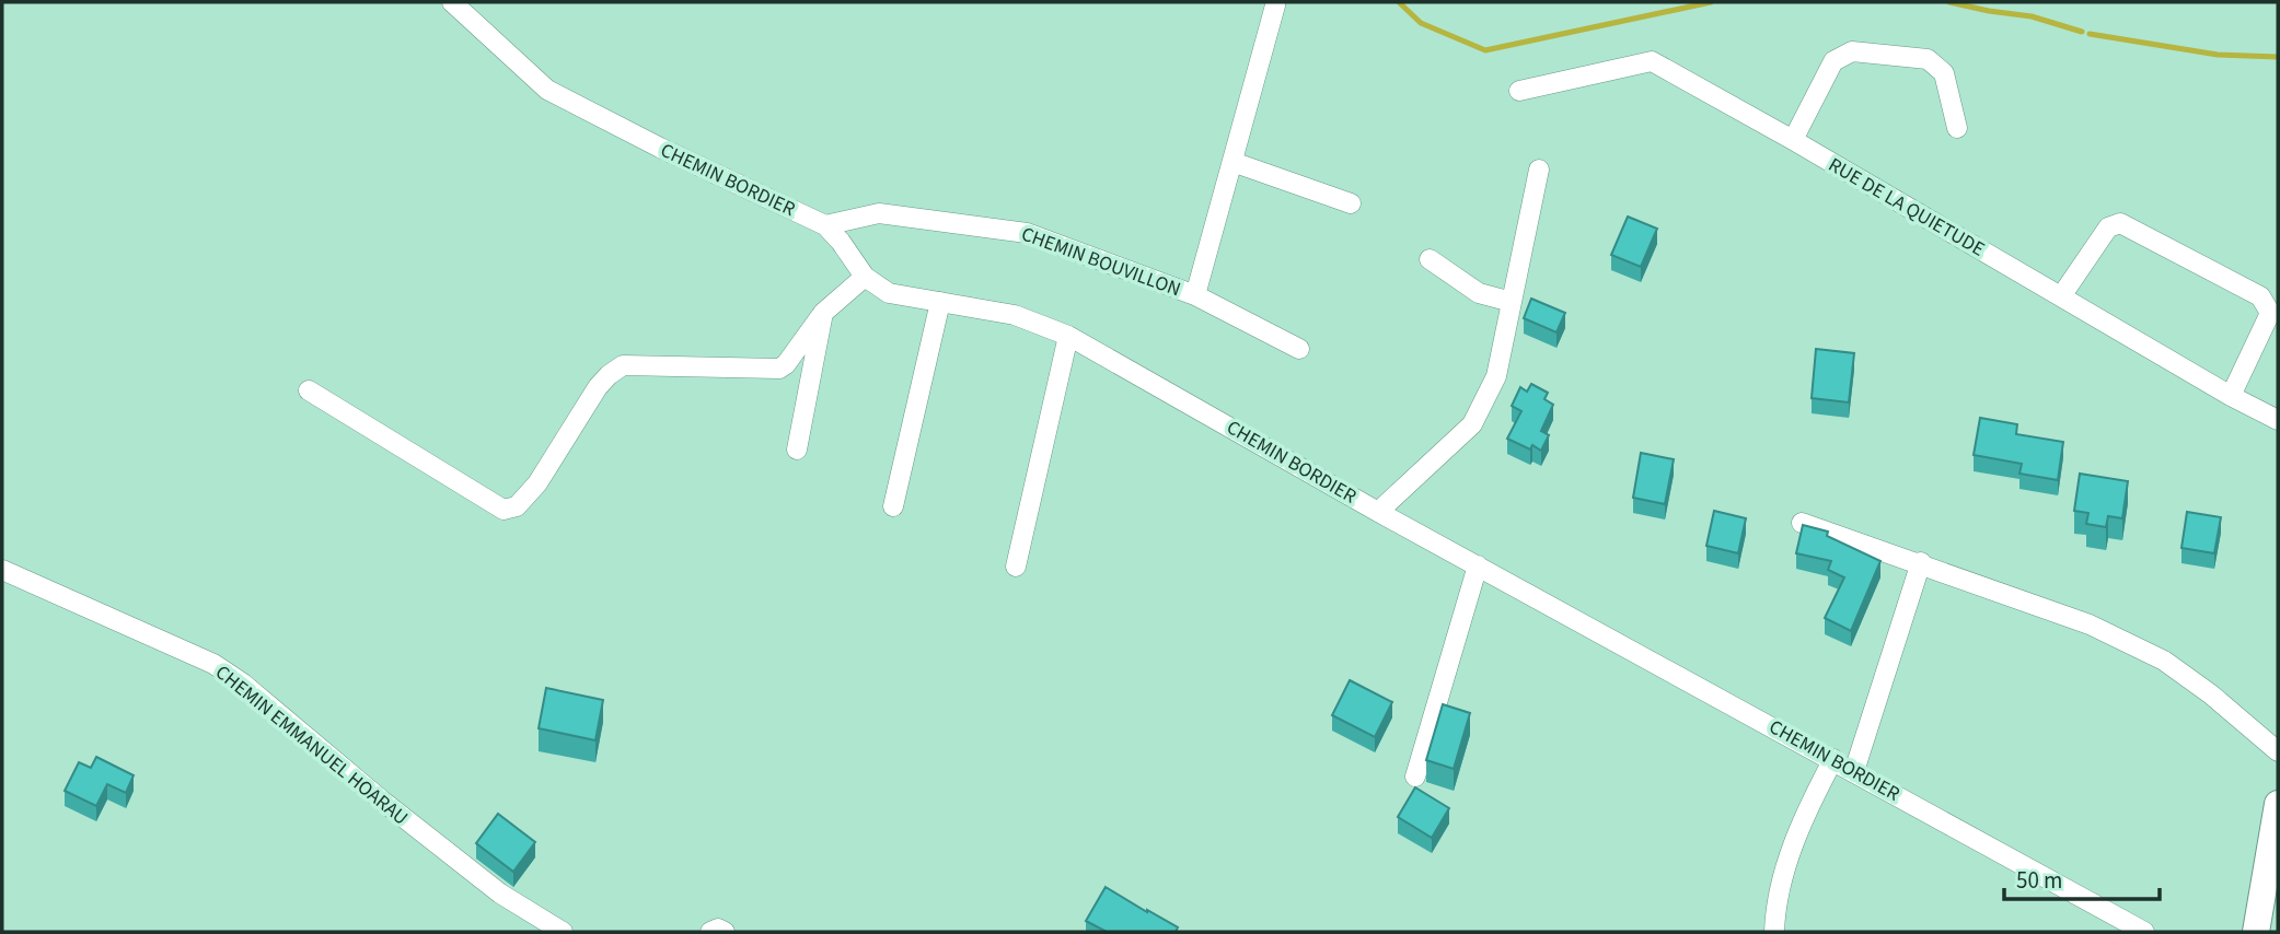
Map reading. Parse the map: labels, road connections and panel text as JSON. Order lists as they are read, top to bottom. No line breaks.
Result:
{"streets":{"street":["CHEMIN BORDIER","RUE DE LA QUIETUDE","CHEMIN BOUVILLON","CHEMIN EMMANUEL HOARAU"]},"crossings":[["CHEMIN BORDIER","CHEMIN BOUVILLON"]],"scale_bar":"50 m"}
